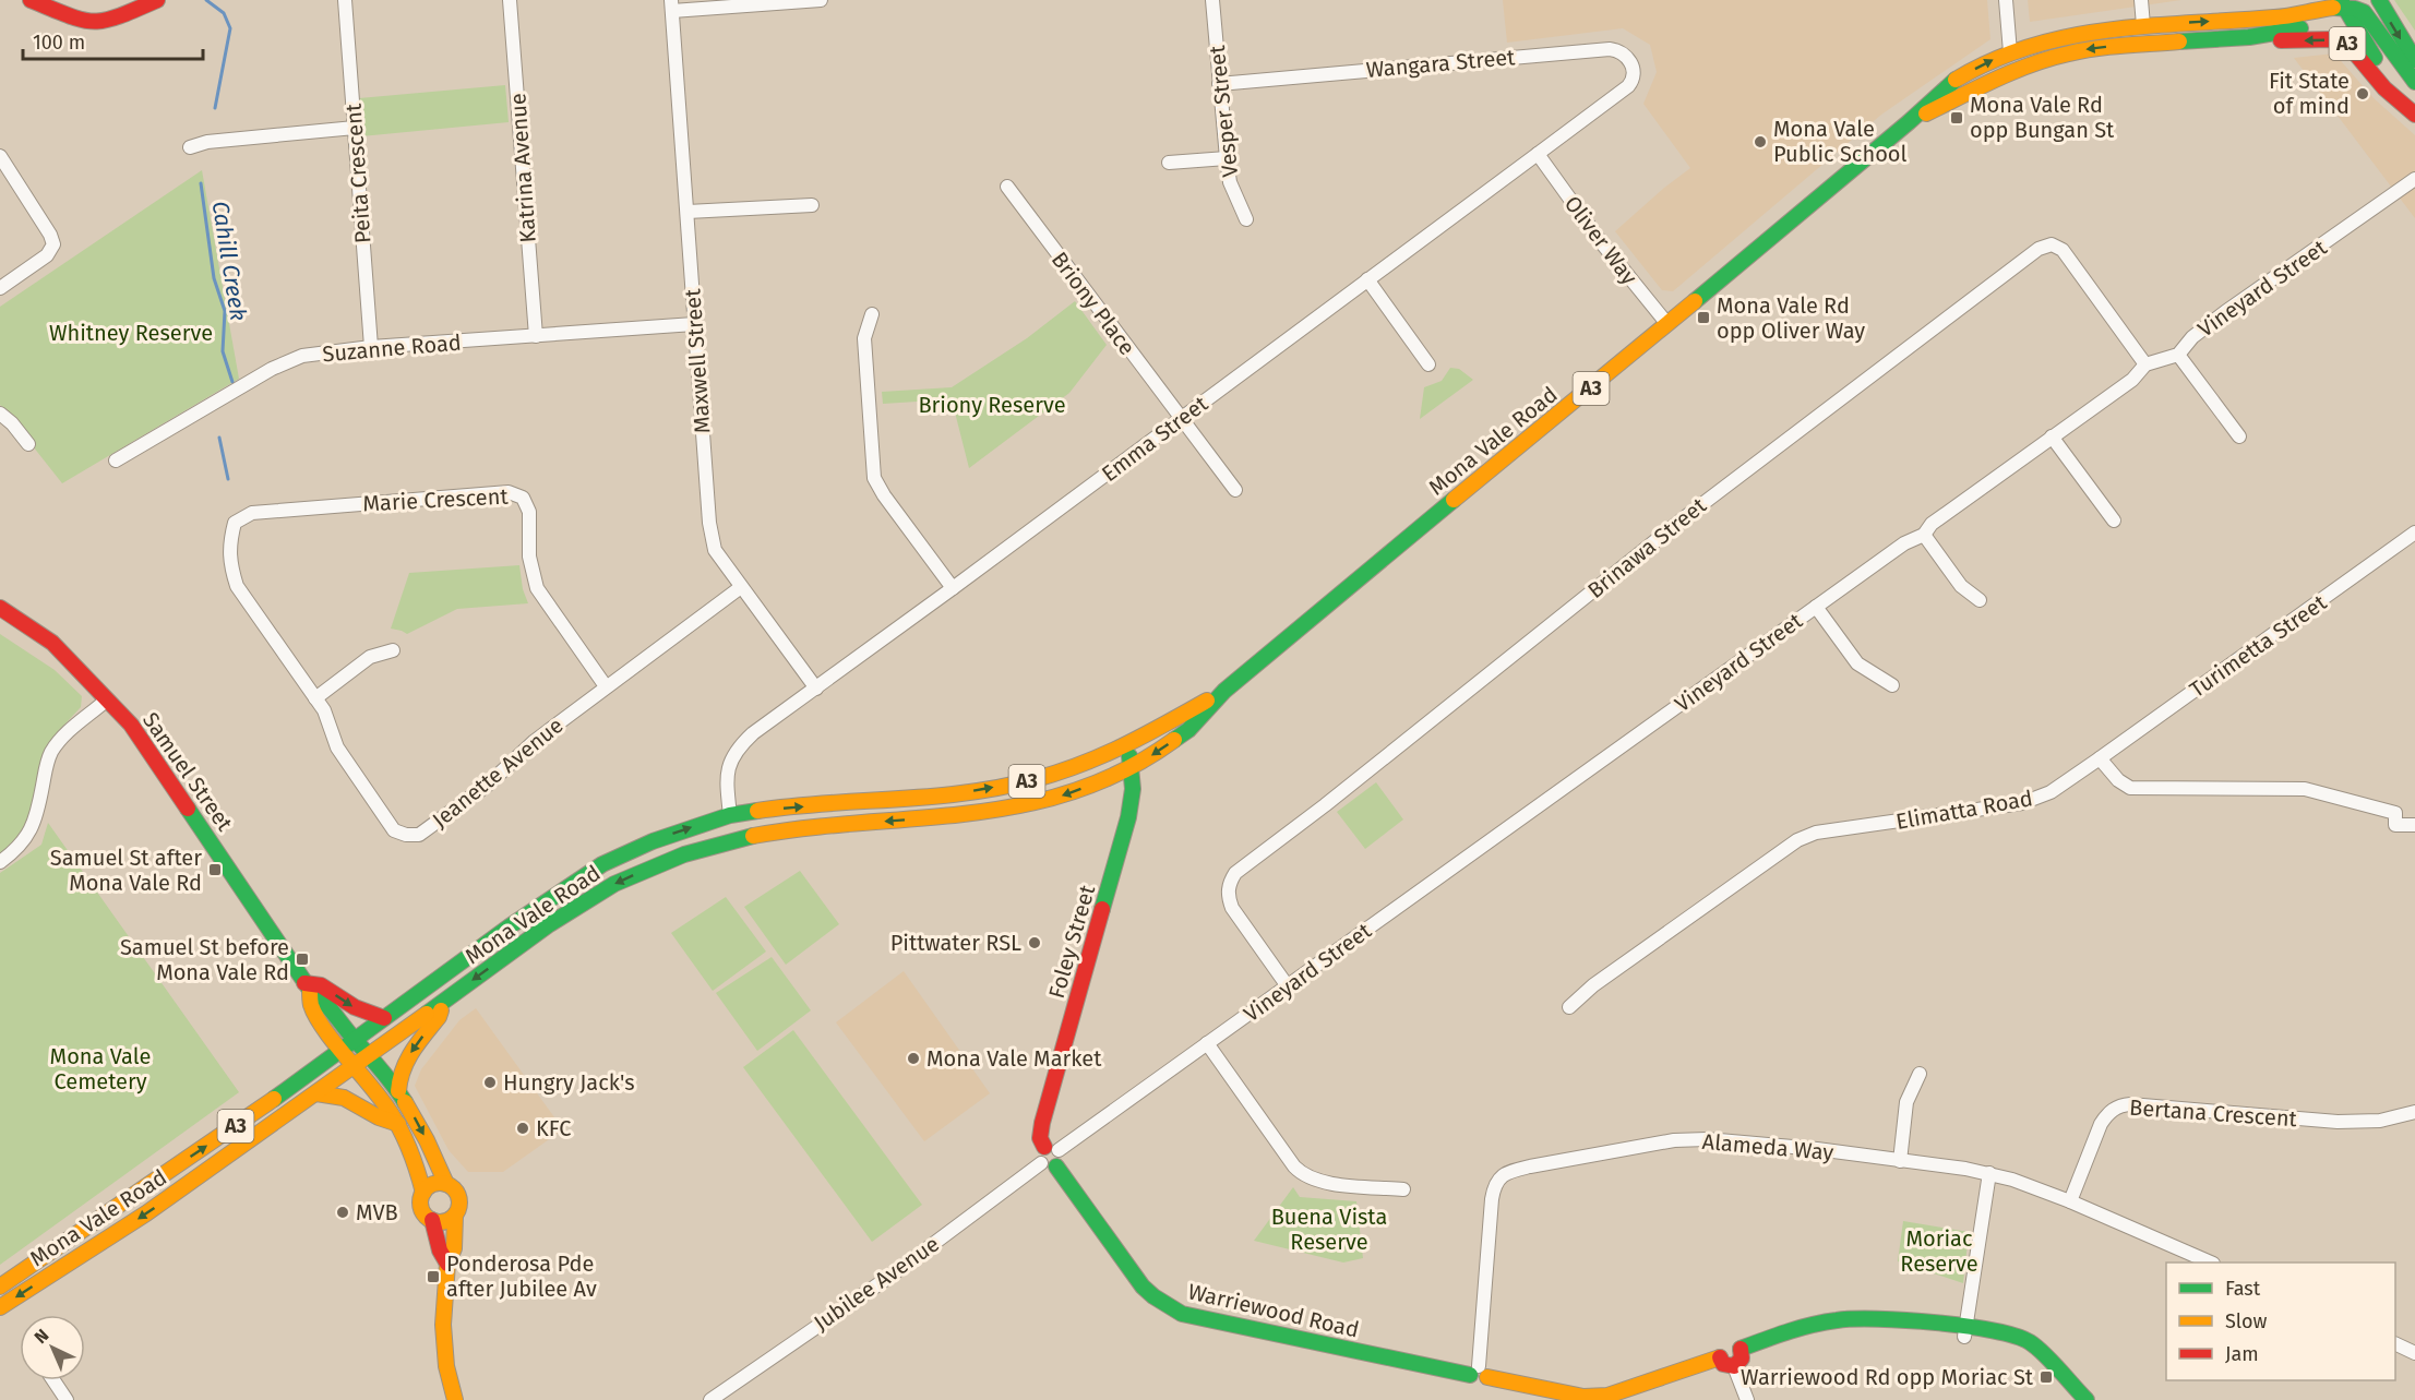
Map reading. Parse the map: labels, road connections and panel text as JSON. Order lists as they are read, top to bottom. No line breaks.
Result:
{"streets":{"main road":["A3","Mona Vale Road","Samuel Street","Foley Street","Warriewood Road"],"street":["Wangara Street","Vesper Street","Katrina Avenue","Peita Crescent","Oliver Way","Vineyard Street","Briony Place","Suzanne Road","Maxwell Street","Emma Street","Marie Crescent","Brinawa Street","Turimetta Street","Jeanette Avenue","Elimatta Road","Bertana Crescent","Alameda Way","Jubilee Avenue"]},"crossings":[["A3","Mona Vale Road"],["Wangara Street","Vesper Street"],["Wangara Street","Emma Street"],["Katrina Avenue","Suzanne Road"],["Peita Crescent","Suzanne Road"],["Oliver Way","Emma Street"],["Oliver Way","Mona Vale Road"],["Vineyard Street","Brinawa Street"],["Vineyard Street","Foley Street"],["Briony Place","Emma Street"],["Suzanne Road","Maxwell Street"],["Maxwell Street","Emma Street"],["Maxwell Street","Jeanette Avenue"],["Emma Street","Mona Vale Road"],["Mona Vale Road","Samuel Street"],["Mona Vale Road","Foley Street"],["Marie Crescent","Jeanette Avenue"],["Turimetta Street","Elimatta Road"],["Foley Street","Jubilee Avenue"],["Foley Street","Warriewood Road"],["Bertana Crescent","Alameda Way"],["Alameda Way","Warriewood Road"],["Jubilee Avenue","Warriewood Road"]],"water":["Cahill Creek"],"parks":["Whitney Reserve","Briony Reserve","Mona Vale Cemetery","Buena Vista Reserve","Moriac Reserve"],"places":{"other":["Fit State of mind","Mona Vale Public School","Pittwater RSL","Mona Vale Market","Hungry Jack's","KFC","MVB"],"transit":["Mona Vale Rd opp Bungan St","Mona Vale Rd opp Oliver Way","Samuel St after Mona Vale Rd","Samuel St before Mona Vale Rd","Ponderosa Pde after Jubilee Av","Warriewood Rd opp Moriac St"]},"legend":["Fast","Slow","Jam"],"scale_bar":"100 m","north":"top left"}
